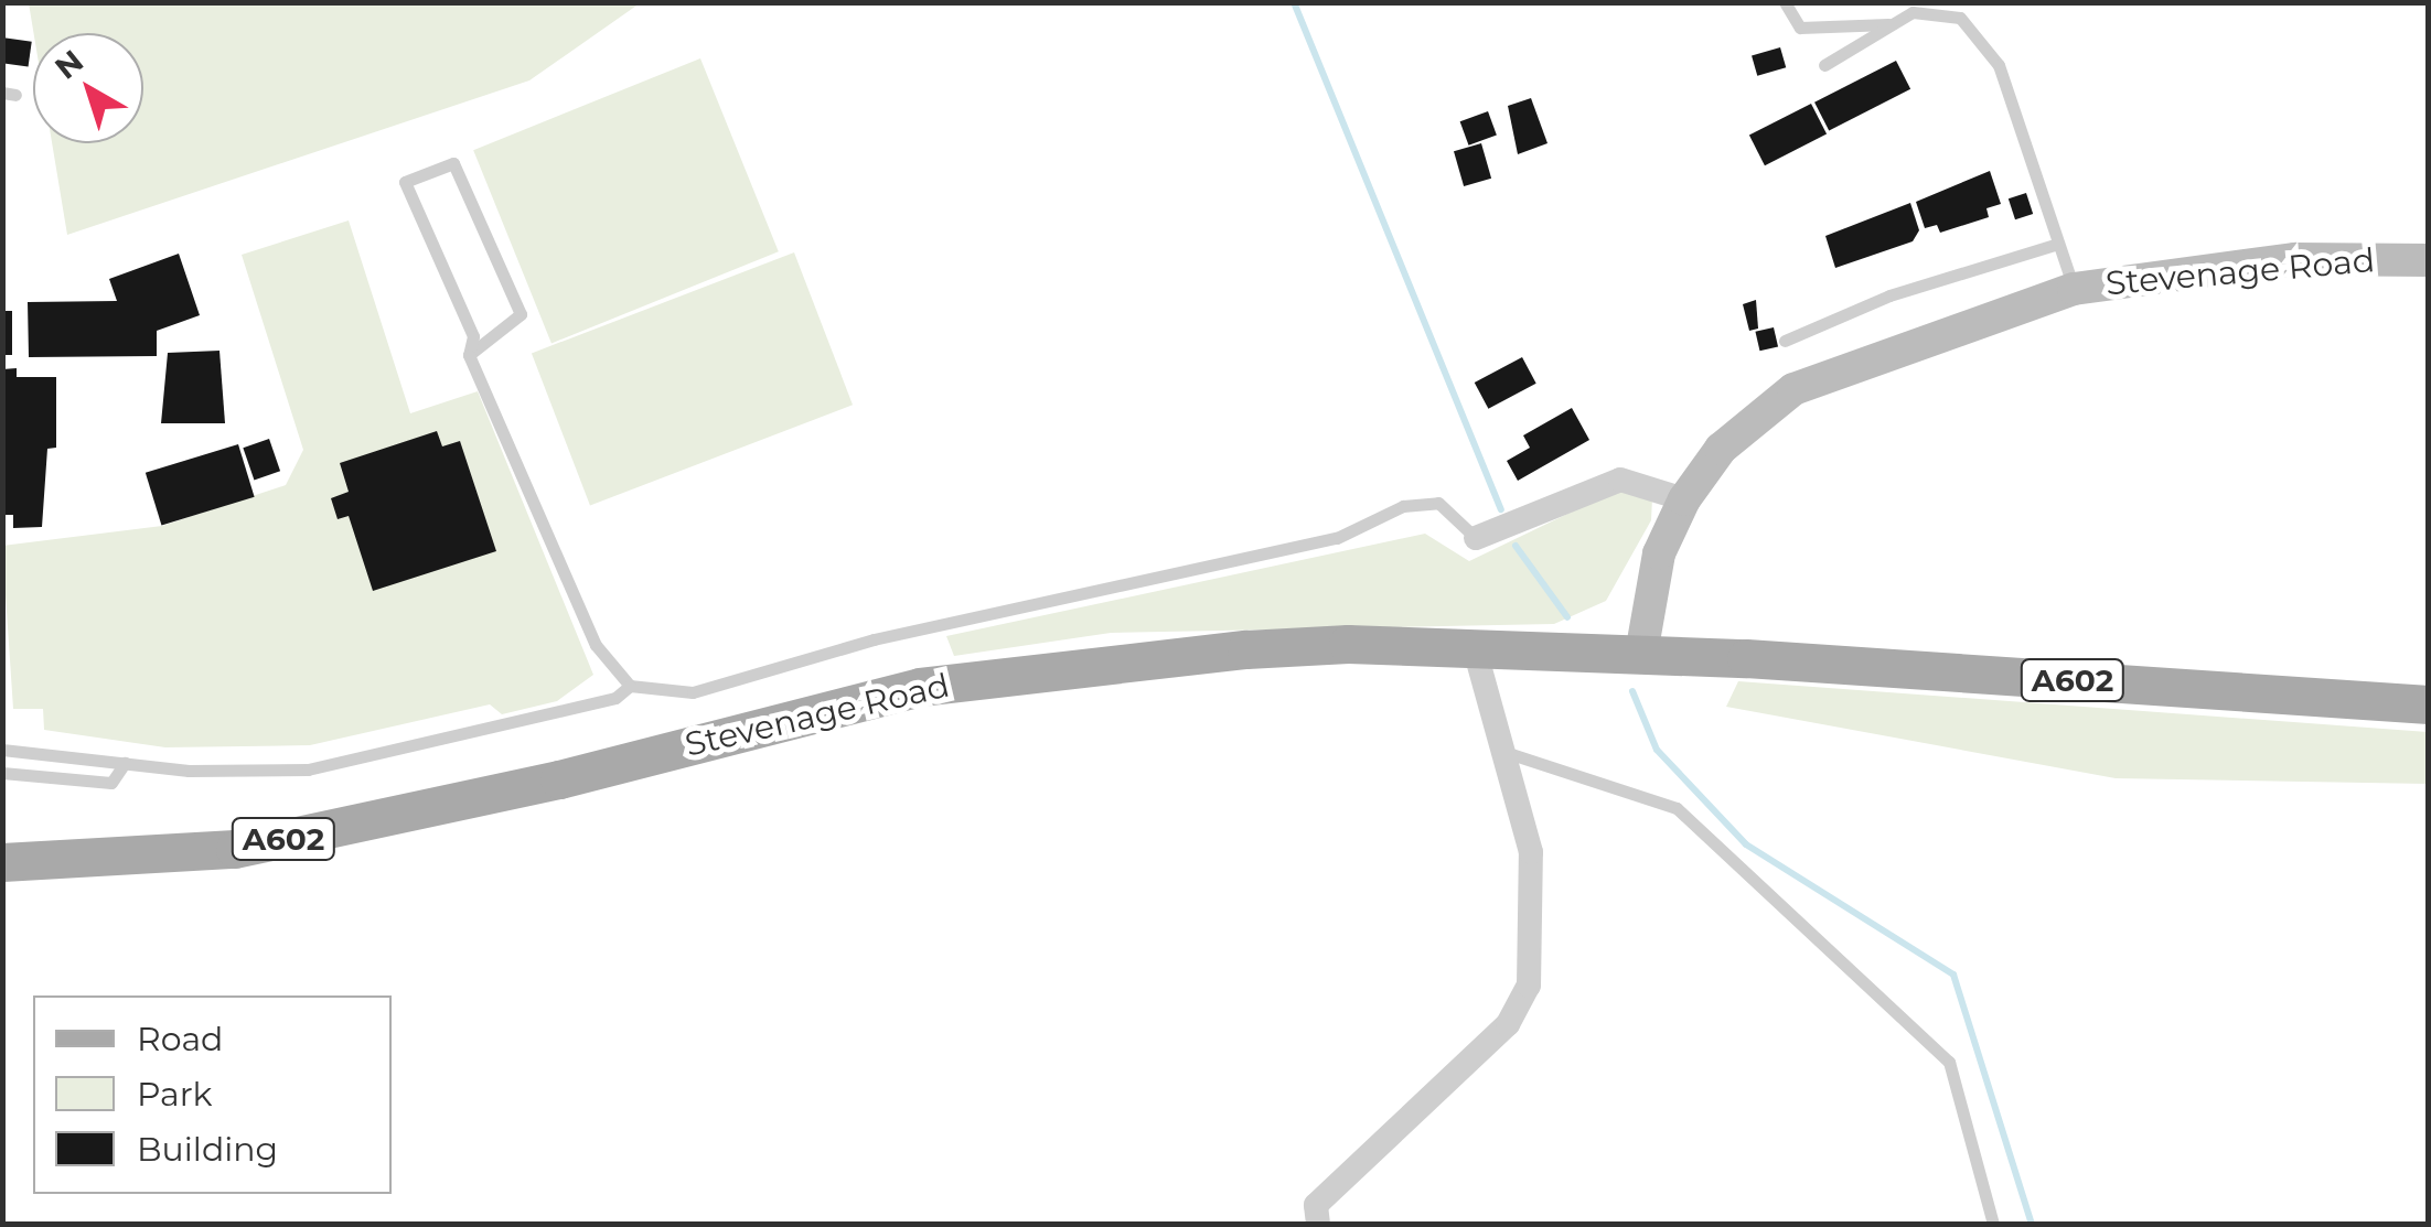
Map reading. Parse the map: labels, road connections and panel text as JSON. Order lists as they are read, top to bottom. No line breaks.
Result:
{"streets":{"main road":["Stevenage Road","A602"]},"legend":["Road","Park","Building"],"north":"top left"}
